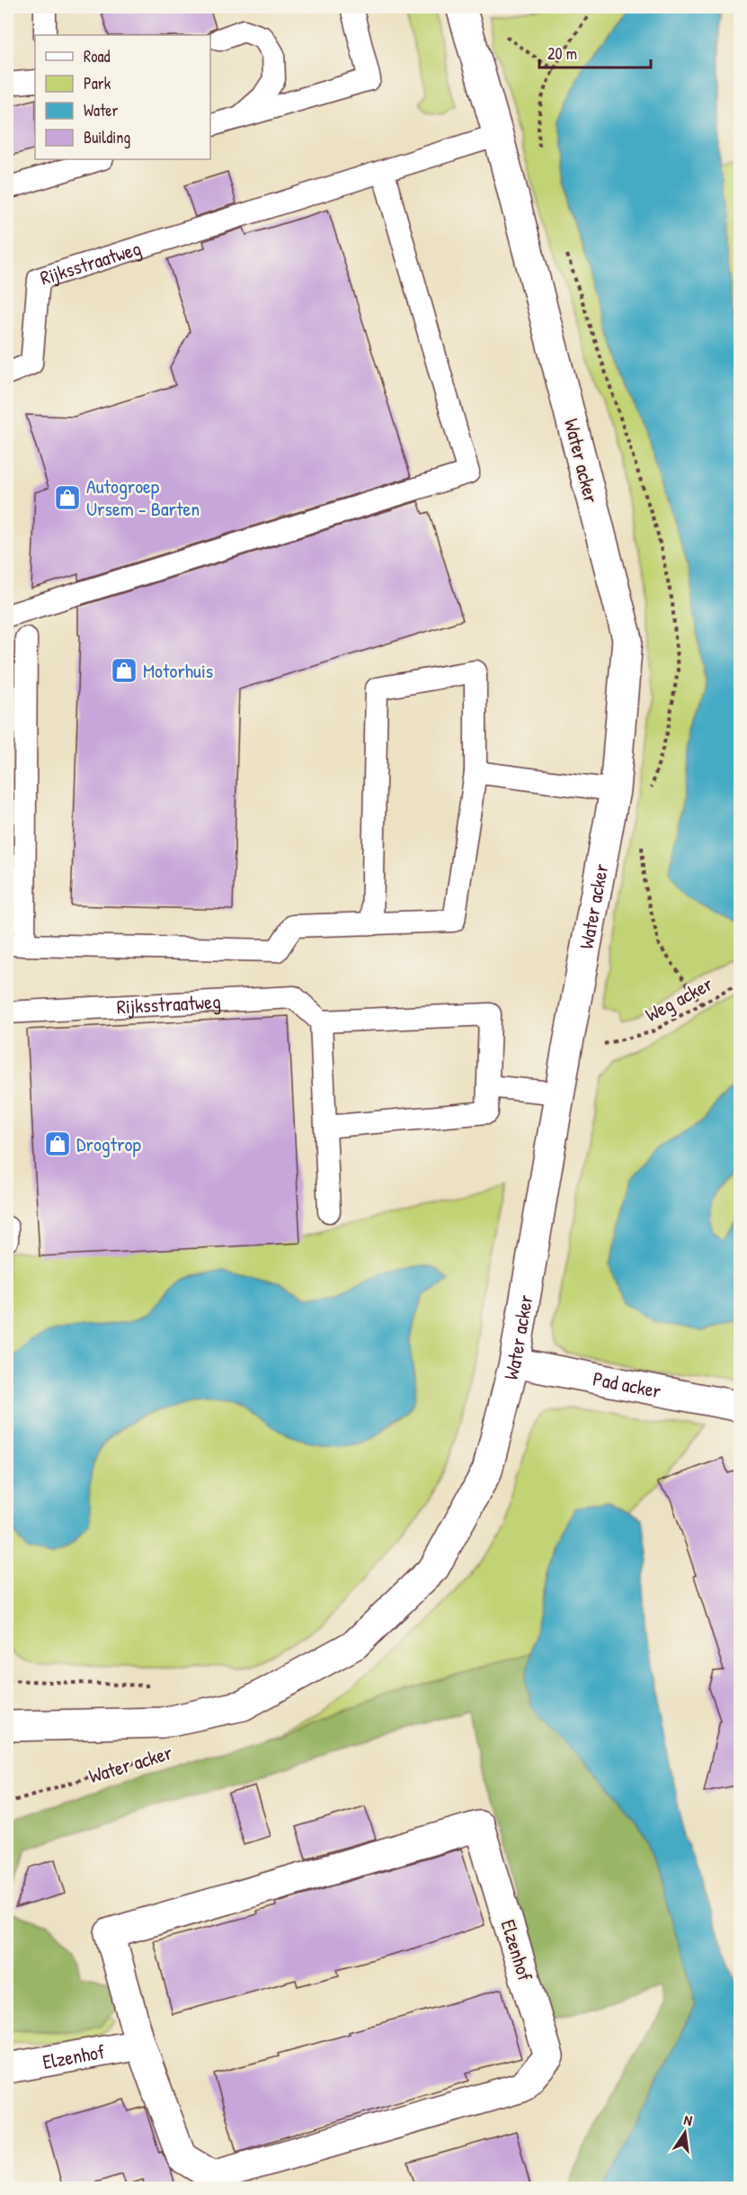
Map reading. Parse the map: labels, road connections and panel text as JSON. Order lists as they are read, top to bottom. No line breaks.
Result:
{"streets":{"street":["Water acker","Pad acker","Elzenhof"],"lane":["Rijksstraatweg"],"path":["Weg acker"]},"crossings":[["Water acker","Weg acker"],["Water acker","Pad acker"]],"places":{"shop":["Autogroep Ursem - Barten","Motorhuis","Drogtrop"]},"legend":["Road","Park","Water","Building"],"scale_bar":"20 m","north":"top"}
